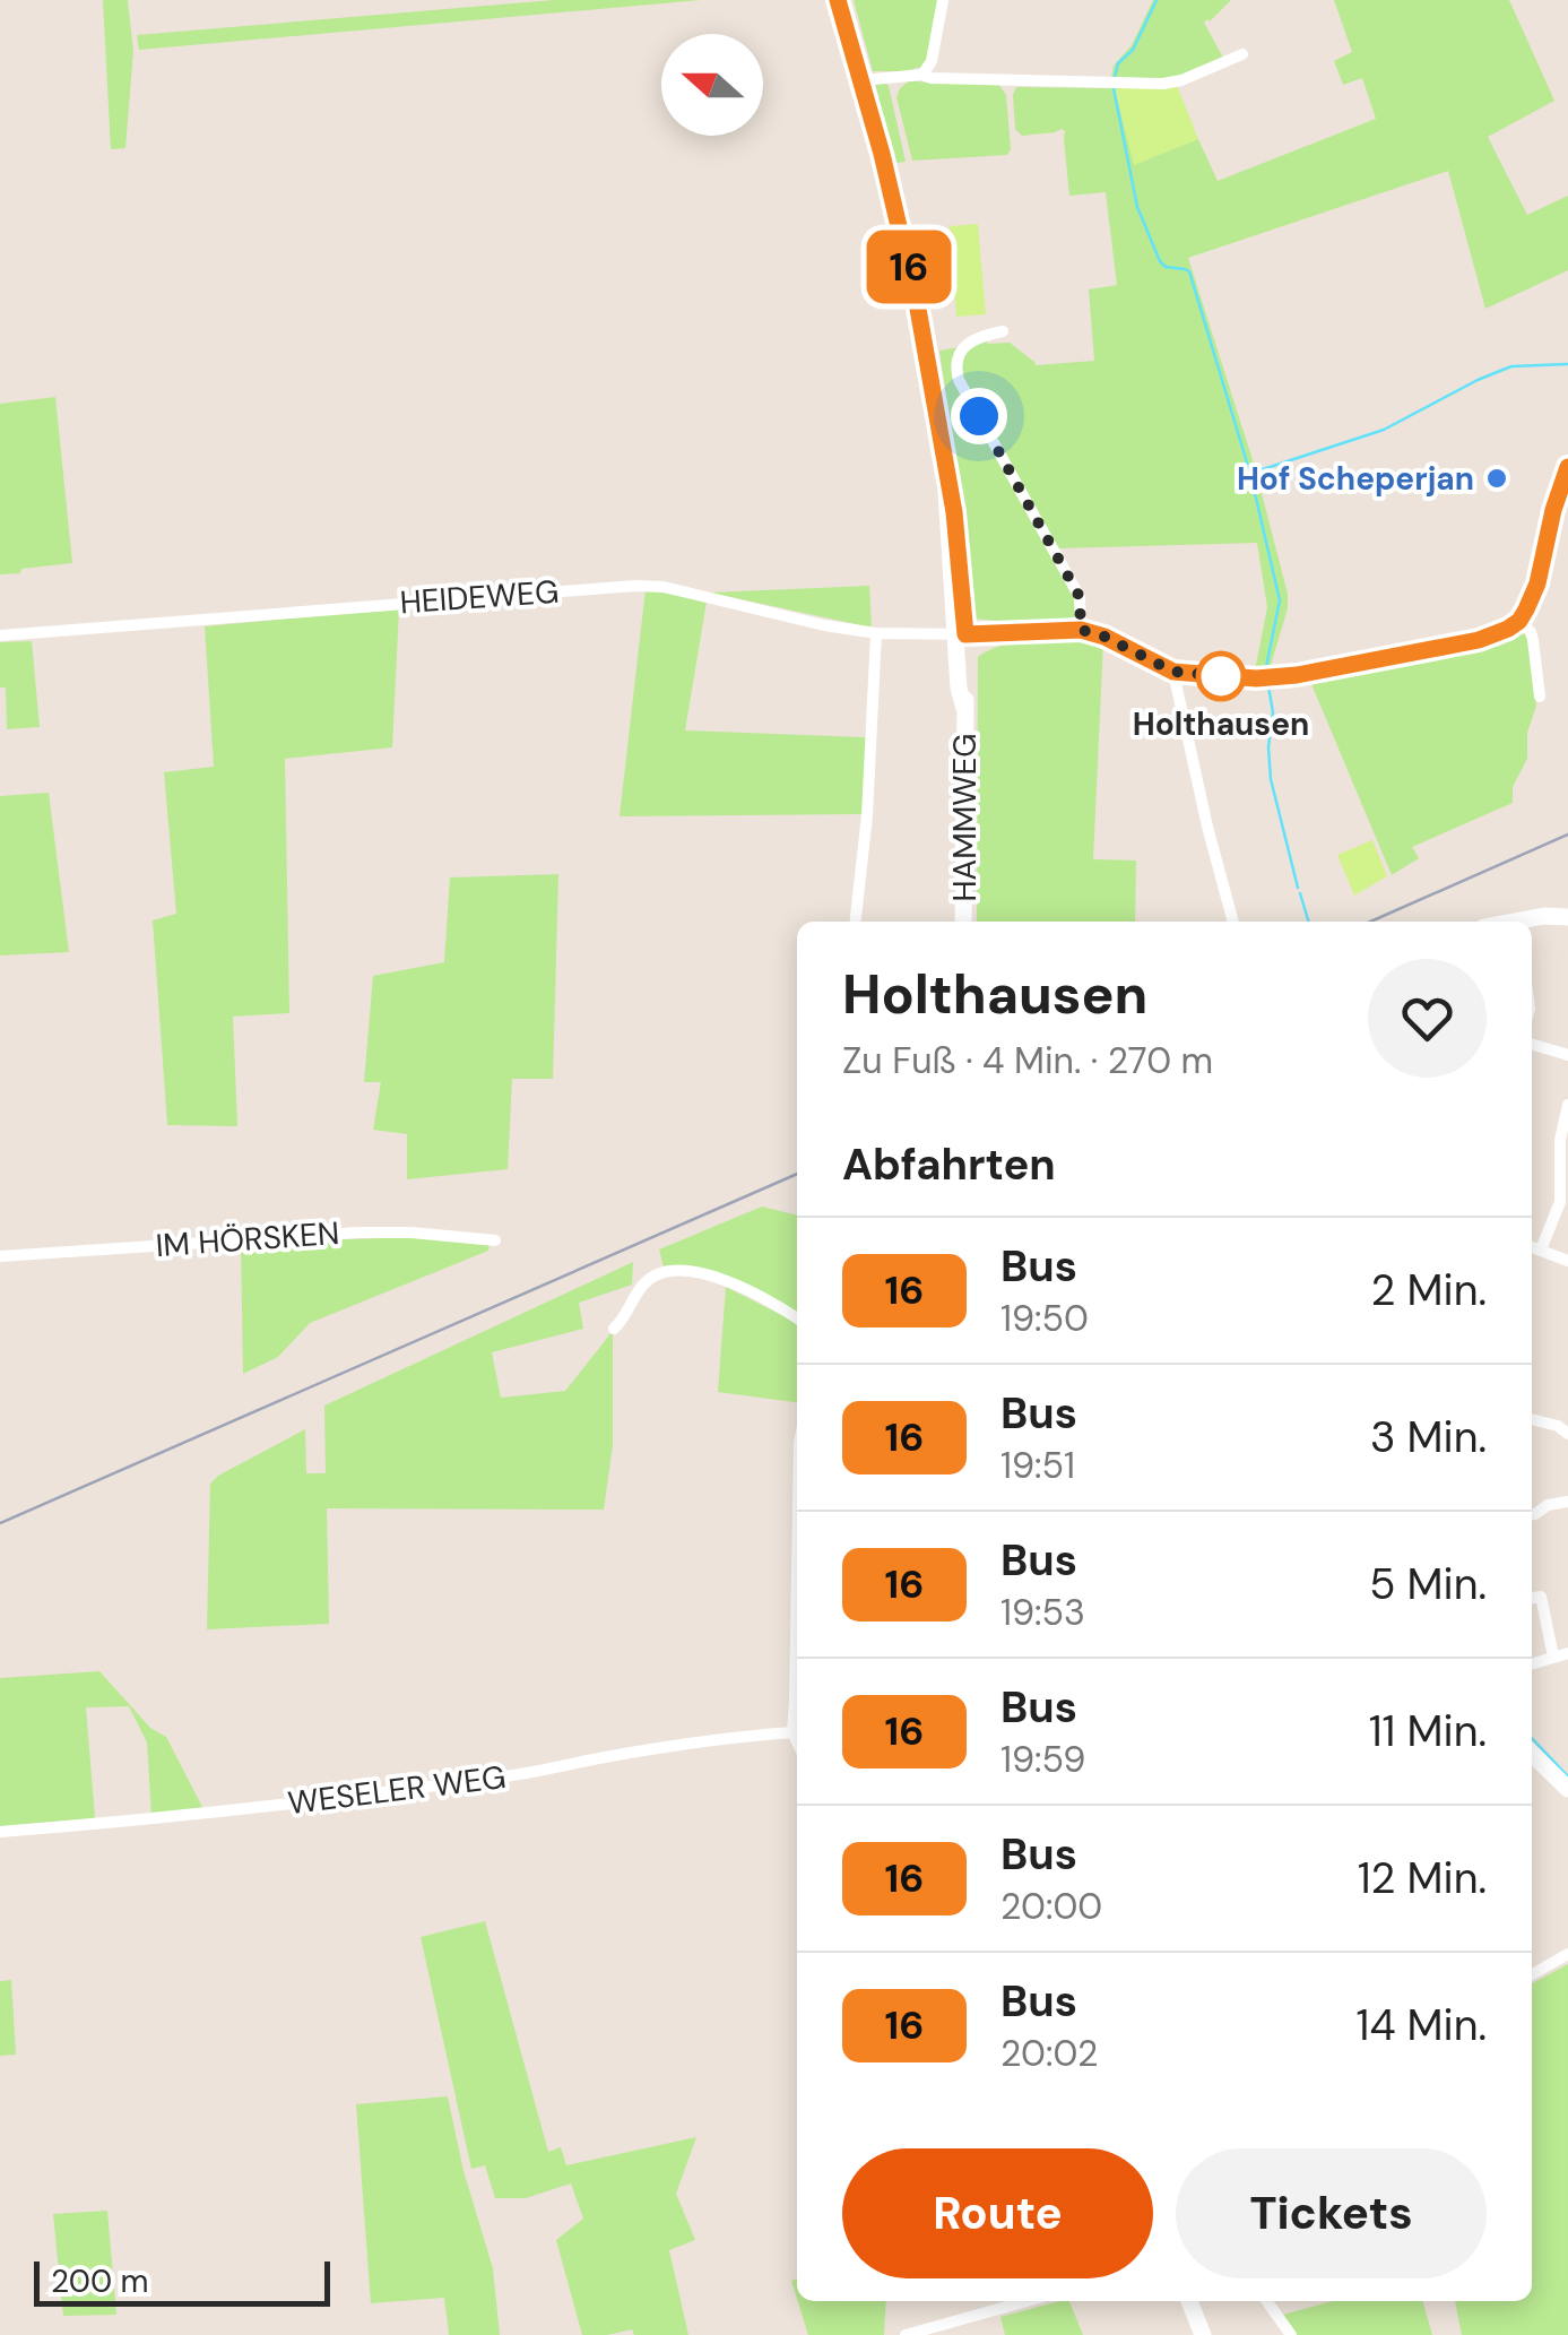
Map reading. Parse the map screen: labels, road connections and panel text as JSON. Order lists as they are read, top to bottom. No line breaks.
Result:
{"streets":{"main road":["HAMMWEG"],"street":["HEIDEWEG","IM HÖRSKEN","WESELER WEG"]},"crossings":[["HEIDEWEG","HAMMWEG"]],"places":["Hof Scheperjan","Holthausen"],"lines":["bus line 16"],"scale_bar":"200 m","north":"left","page":{"on_map":"16","heading":[["Holthausen","Zu Fuß · 4 Min. · 270 m"],"Abfahrten"],"list":[{"mark":"16","name":"Bus","note":"19:50","value":"2 Min."},{"mark":"16","name":"Bus","note":"19:51","value":"3 Min."},{"mark":"16","name":"Bus","note":"19:53","value":"5 Min."},{"mark":"16","name":"Bus","note":"19:59","value":"11 Min."},{"mark":"16","name":"Bus","note":"20:00","value":"12 Min."},{"mark":"16","name":"Bus","note":"20:02","value":"14 Min."}],"buttons":["Route","Tickets"],"scale":"200 m"}}
